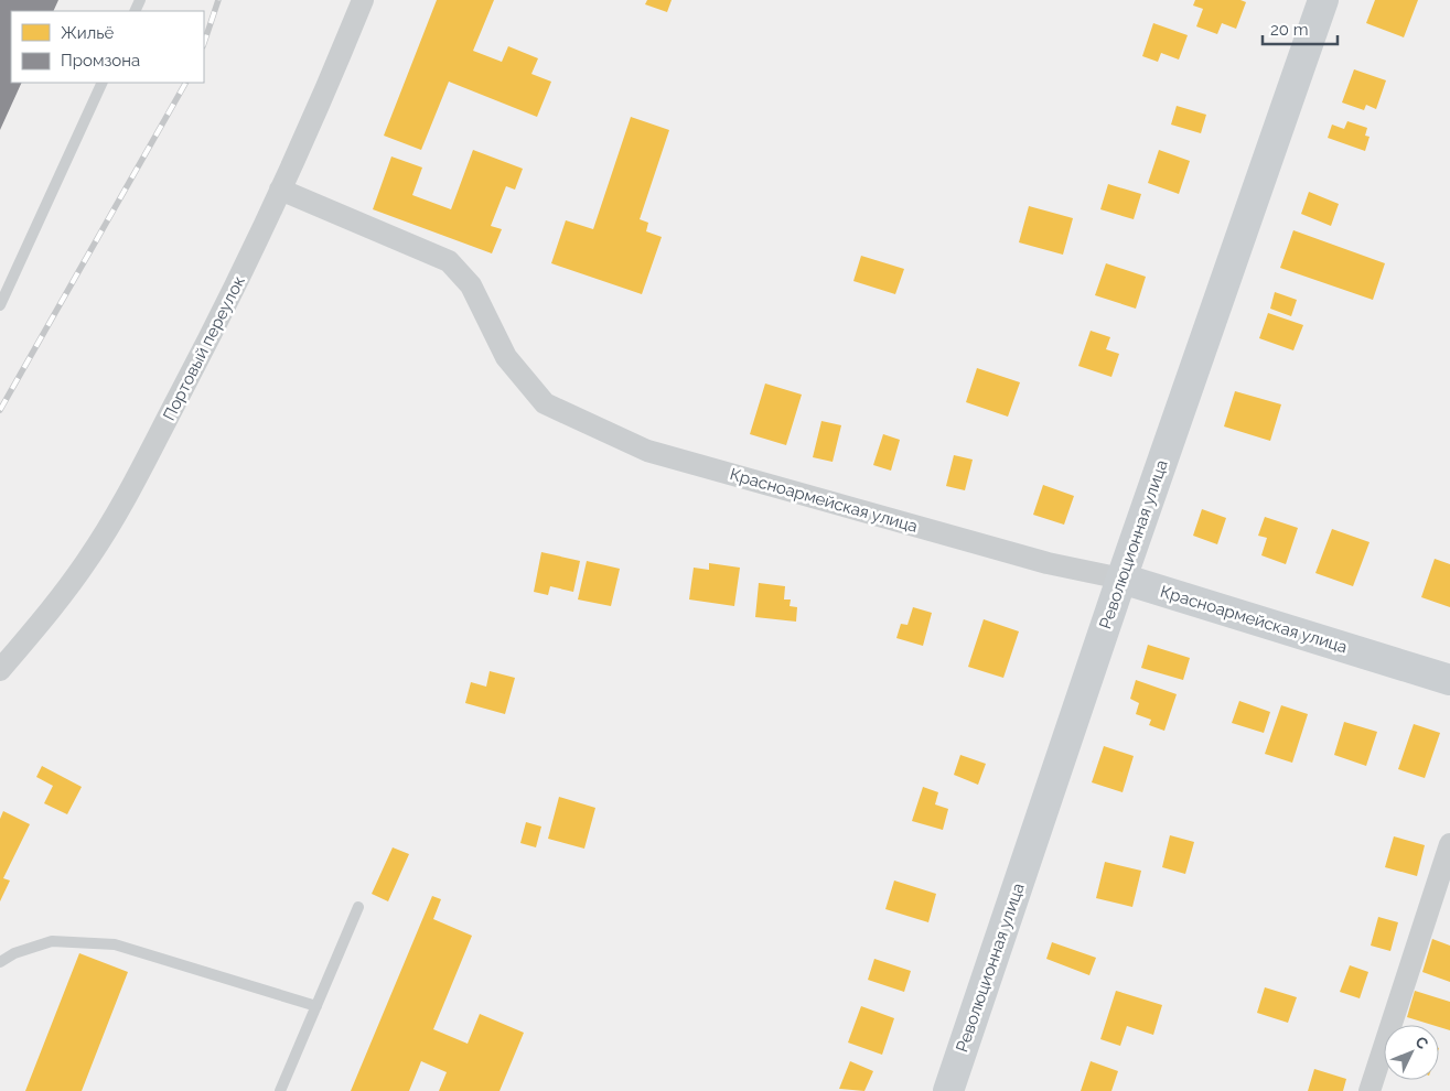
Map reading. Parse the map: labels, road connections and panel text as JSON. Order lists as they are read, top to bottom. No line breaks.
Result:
{"streets":{"street":["Портовый переулок","Красноармейская улица","Революционная улица"]},"crossings":[["Портовый переулок","Красноармейская улица"],["Красноармейская улица","Революционная улица"]],"legend":["Жильё","Промзона"],"scale_bar":"20 m","north":"top right"}
